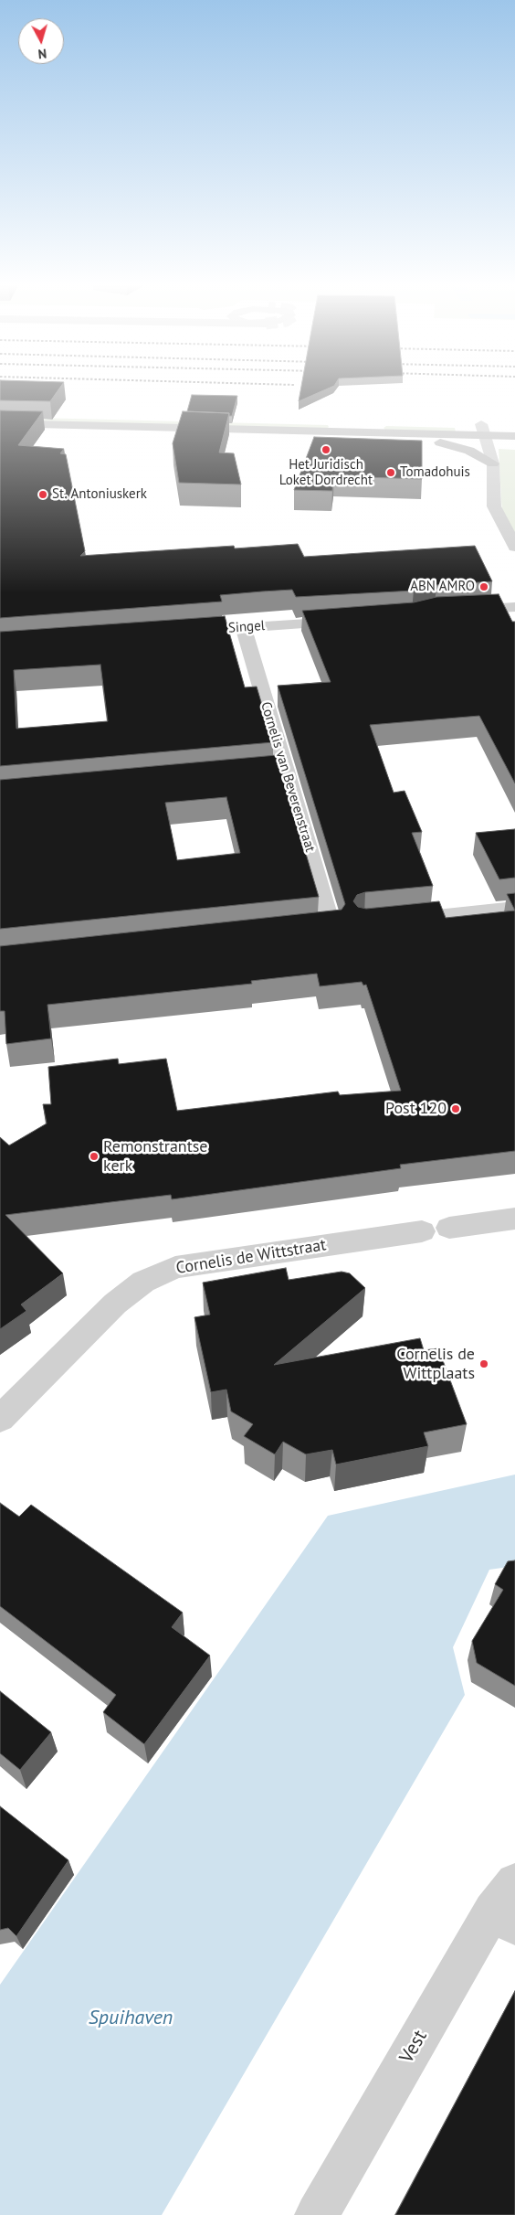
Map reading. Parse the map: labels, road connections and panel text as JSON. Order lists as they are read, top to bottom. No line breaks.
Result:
{"streets":{"street":["Singel","Cornelis van Beverenstraat","Cornelis de Wittstraat","Vest"]},"crossings":[["Singel","Cornelis van Beverenstraat"]],"water":["Spuihaven"],"places":["Het Juridisch Loket Dordrecht","Tomadohuis","St. Antoniuskerk","ABN AMRO","Post 120","Remonstrantse kerk","Cornelis de Wittplaats"],"north":"bottom"}
